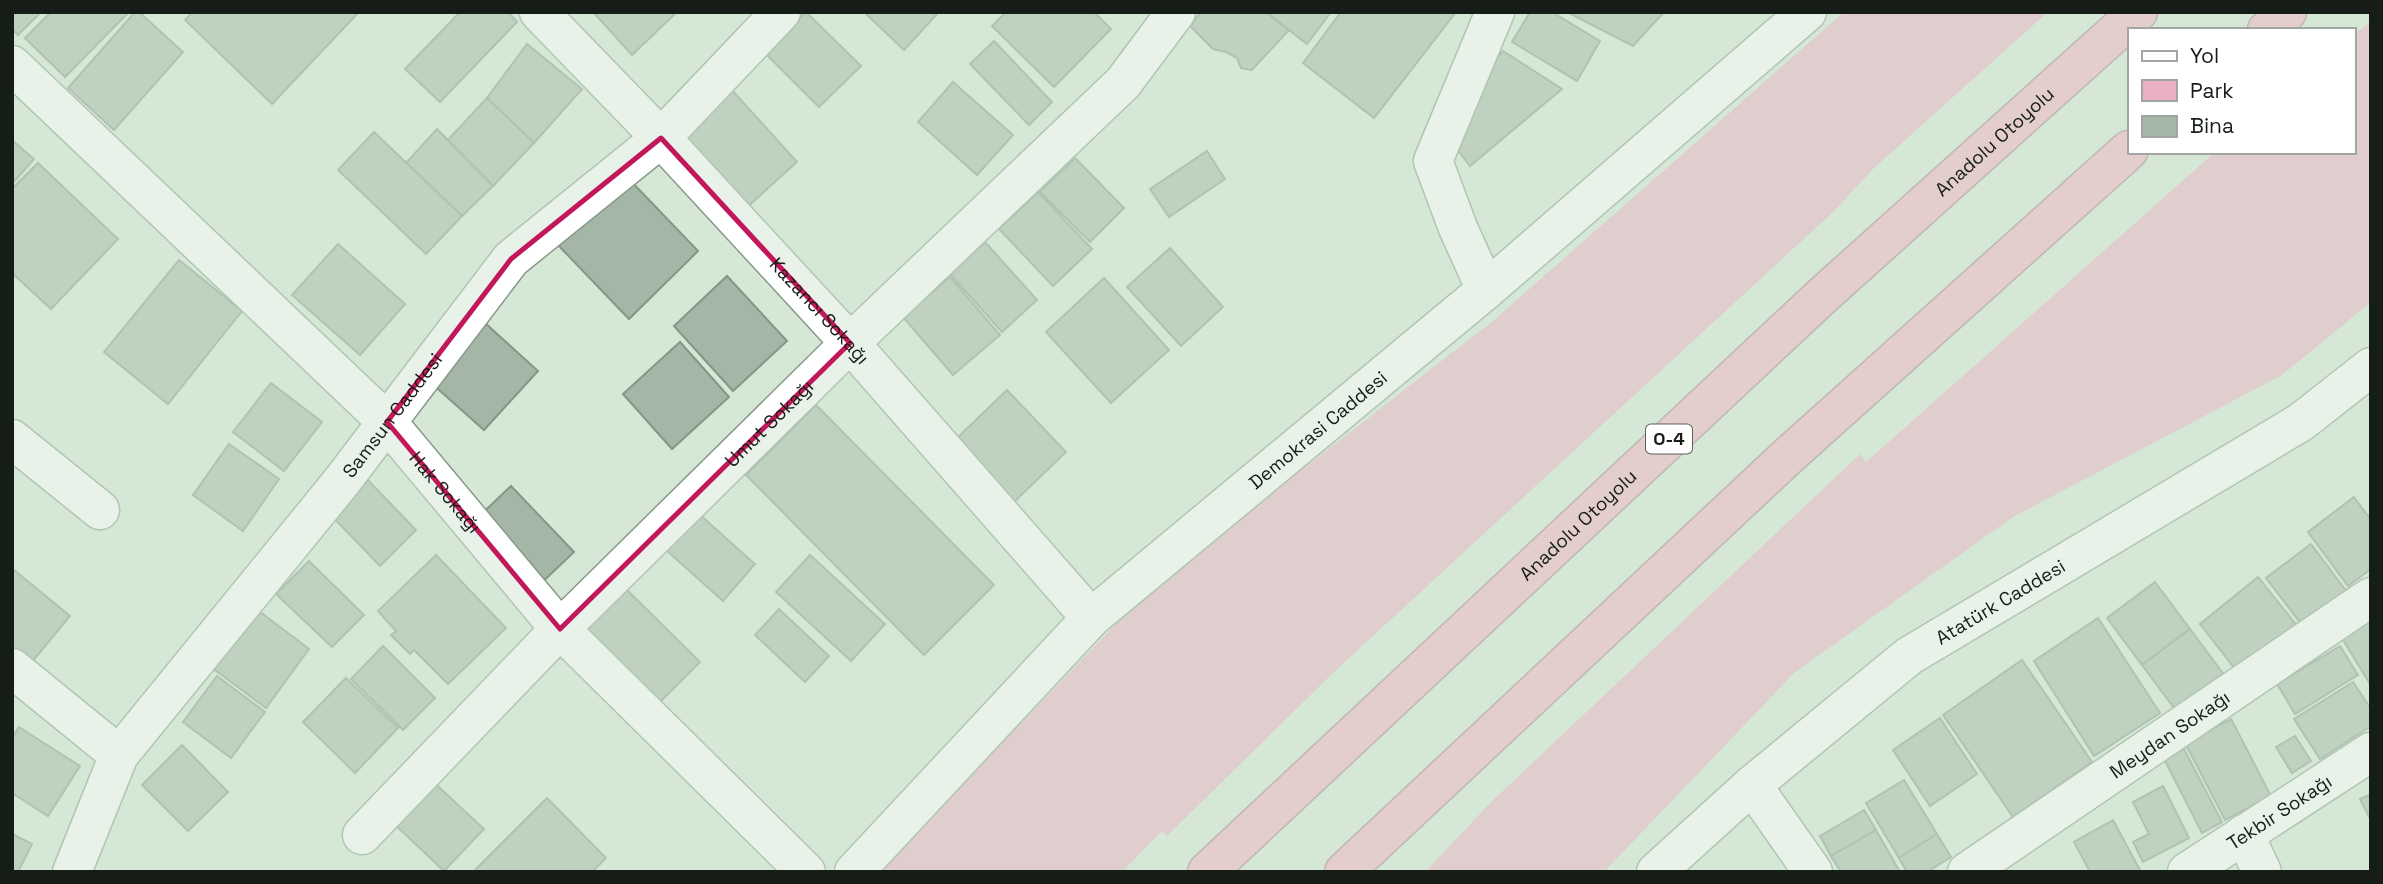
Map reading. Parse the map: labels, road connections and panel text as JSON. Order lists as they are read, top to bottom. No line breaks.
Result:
{"streets":{"highway":["Anadolu Otoyolu","O-4"],"street":["Kazancı Sokağı","Samsun Caddesi","Umut Sokağı","Demokrasi Caddesi","Hak Sokağı","Atatürk Caddesi","Meydan Sokağı","Tekbir Sokağı"]},"crossings":[["Kazancı Sokağı","Samsun Caddesi"],["Kazancı Sokağı","Umut Sokağı"],["Kazancı Sokağı","Demokrasi Caddesi"],["Samsun Caddesi","Hak Sokağı"],["Umut Sokağı","Hak Sokağı"]],"legend":["Yol","Park","Bina"]}
